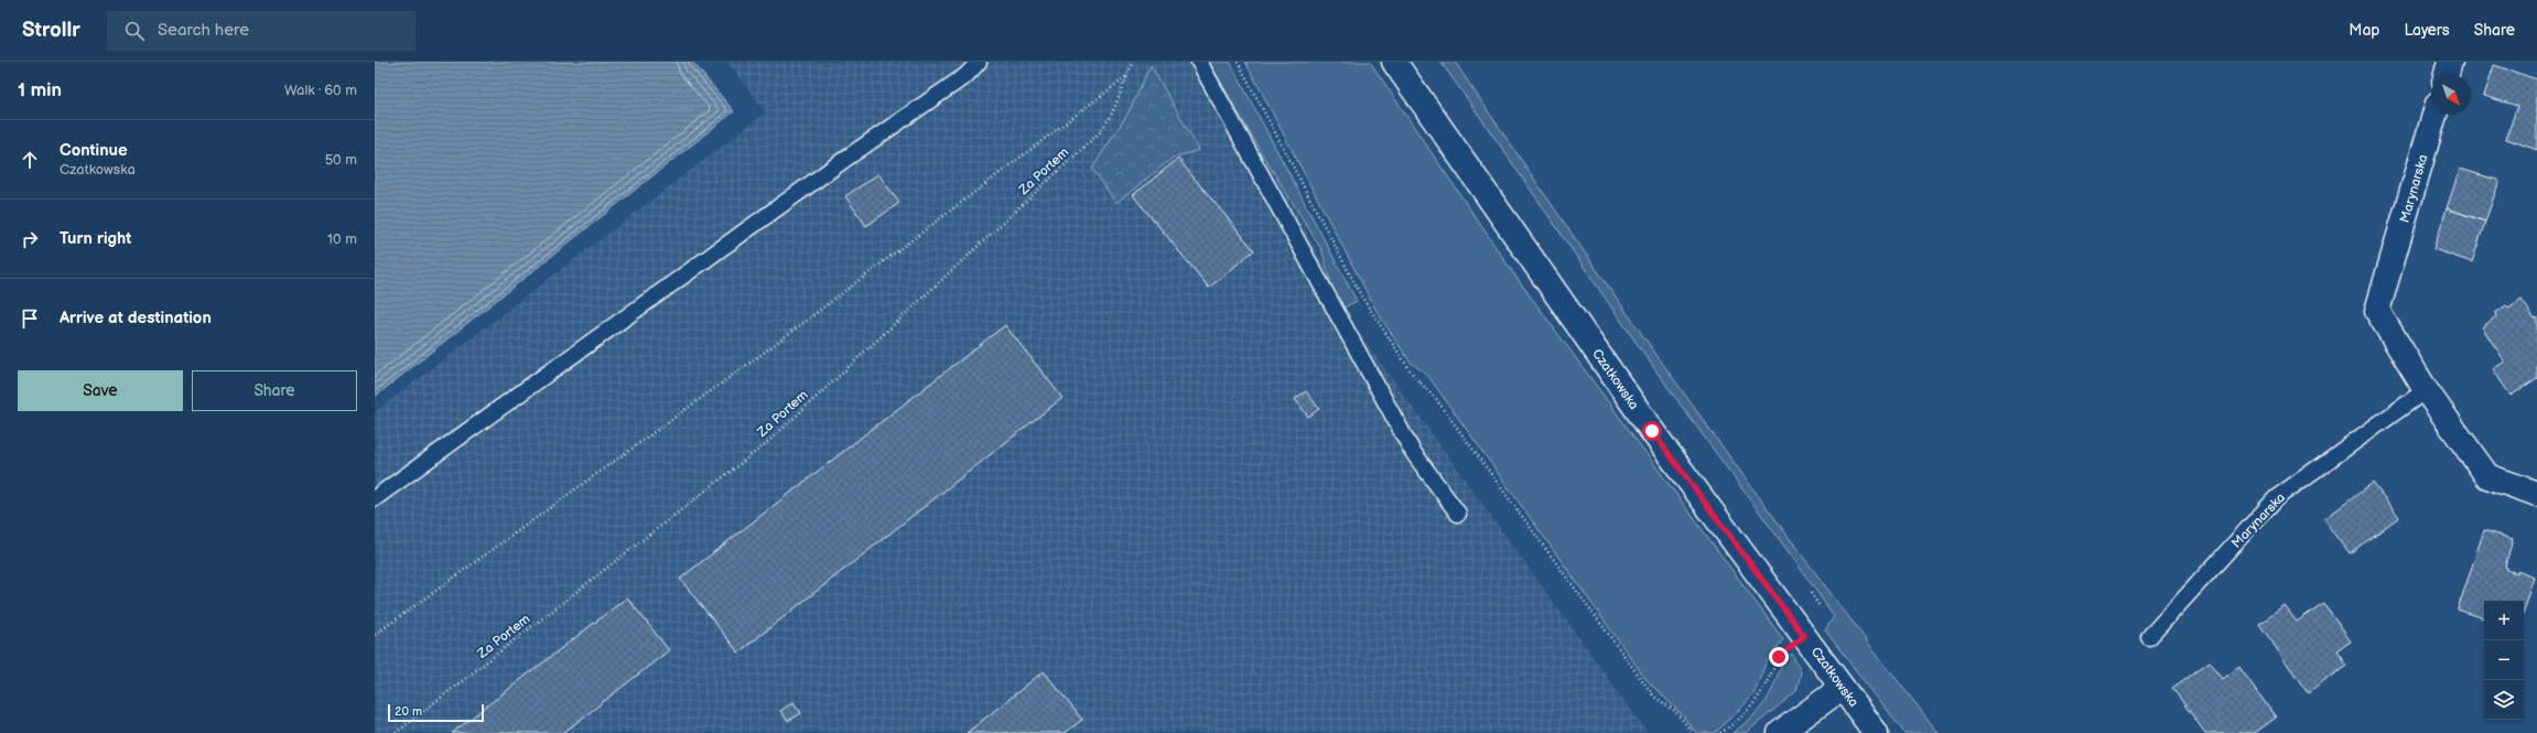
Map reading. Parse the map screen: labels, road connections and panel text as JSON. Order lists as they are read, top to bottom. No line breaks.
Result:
{"streets":{"street":["Marynarska","Czatkowska"],"path":["Za Portem"]},"scale_bar":"20 m","north":"bottom right","page":{"header":"Strollr","search":"Search here","nav":["Map","Layers","Share"],"heading":["1 min","Walk · 60 m"],"list":[["Continue","Czatkowska","50 m"],["Turn right","10 m"],"Arrive at destination"],"buttons":["Save","Share"],"map_buttons":["+","−"],"scale":"20 m"}}
